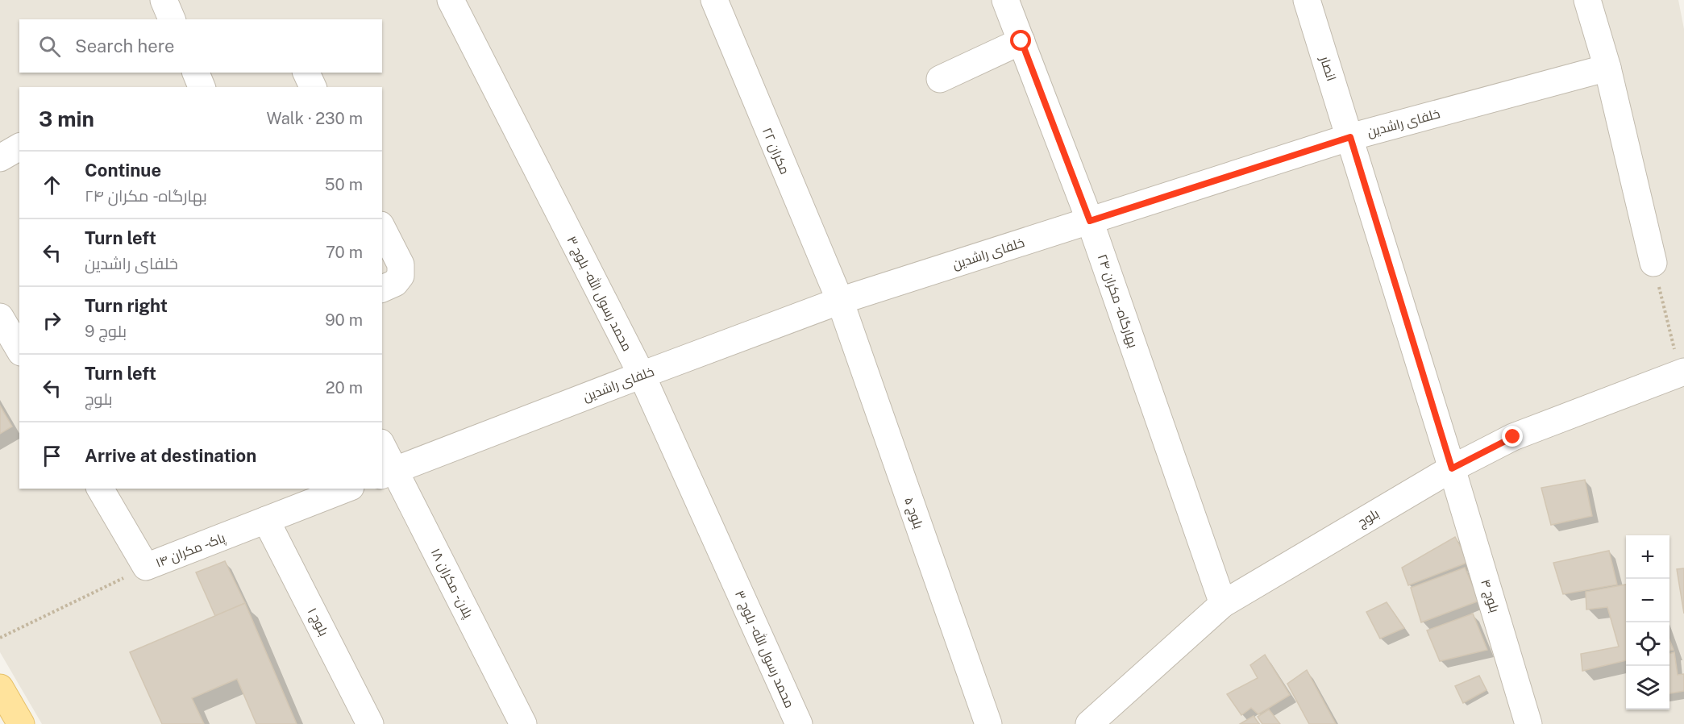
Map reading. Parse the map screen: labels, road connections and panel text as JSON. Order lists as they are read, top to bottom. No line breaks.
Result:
{"streets":{"street":["انصار","خلفای راشدین","مکران ۲۲","محمد رسول الله - بلوچ ۳","بهارگاه - مکران ۲۴","بلوچ ۵","بلوچ","پاک - مکران ۱۴","پلان - مکران ۱۸","بلوچ ۴","بلوچ ۱"]},"crossings":[["انصار","خلفای راشدین"],["انصار","بلوچ"],["انصار","بلوچ ۴"],["خلفای راشدین","مکران ۲۲"],["خلفای راشدین","محمد رسول الله - بلوچ ۳"],["خلفای راشدین","بهارگاه - مکران ۲۴"],["خلفای راشدین","بلوچ ۵"],["خلفای راشدین","پلان - مکران ۱۸"],["مکران ۲۲","بلوچ ۵"],["بهارگاه - مکران ۲۴","بلوچ"],["بلوچ","بلوچ ۴"],["پاک - مکران ۱۴","بلوچ ۱"]],"page":{"search":"Search here","heading":["3 min","Walk · 230 m"],"list":[["Continue","بهارگاه - مکران ۲۴","50 m"],["Turn left","خلفای راشدین","70 m"],["Turn right","بلوچ 9","90 m"],["Turn left","بلوچ","20 m"],"Arrive at destination"],"map_buttons":["+","−"]}}
